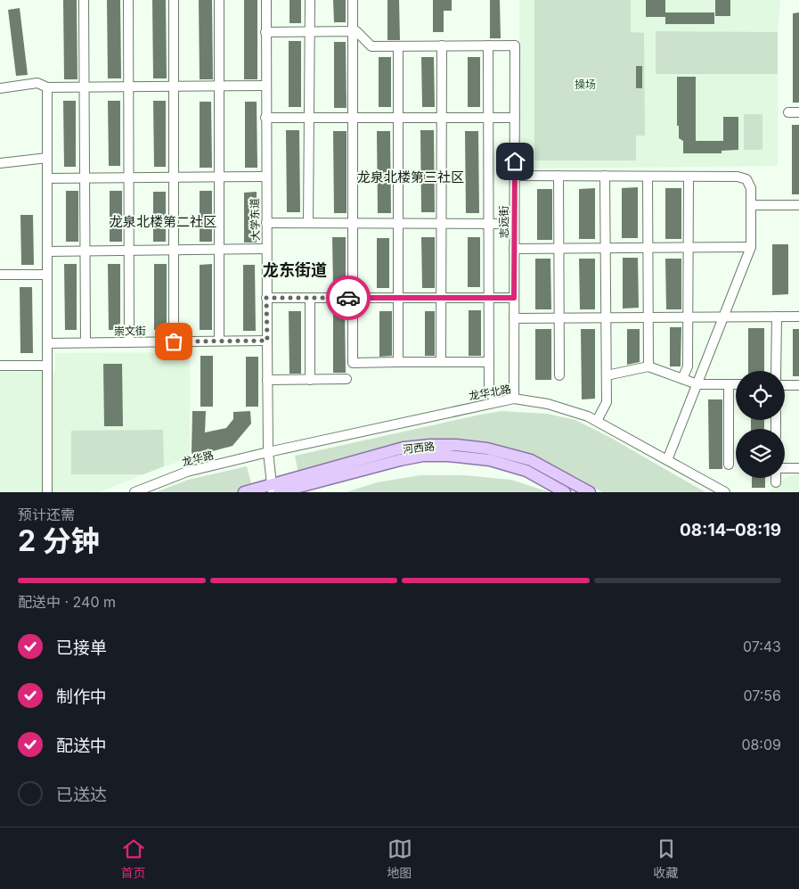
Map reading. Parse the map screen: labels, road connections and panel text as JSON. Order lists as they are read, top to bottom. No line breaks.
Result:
{"streets":{"main road":["河西路"],"street":["大学东道","志远街","崇文街","龙华北路","龙华路"]},"crossings":[["大学东道","崇文街"],["大学东道","龙华北路"],["大学东道","河西路"],["大学东道","龙华路"],["志远街","龙华北路"],["龙华北路","龙华路"]],"districts":["龙泉北楼第三社区","龙泉北楼第二社区","龙东街道"],"parks":["操场"],"page":{"heading":["2 分钟","预计还需","08:14–08:19"],"bar":"配送中 · 240 m","list":[["已接单","07:43"],["制作中","07:56"],["配送中","08:09"],"已送达"],"tabs":["首页","地图","收藏"]}}
